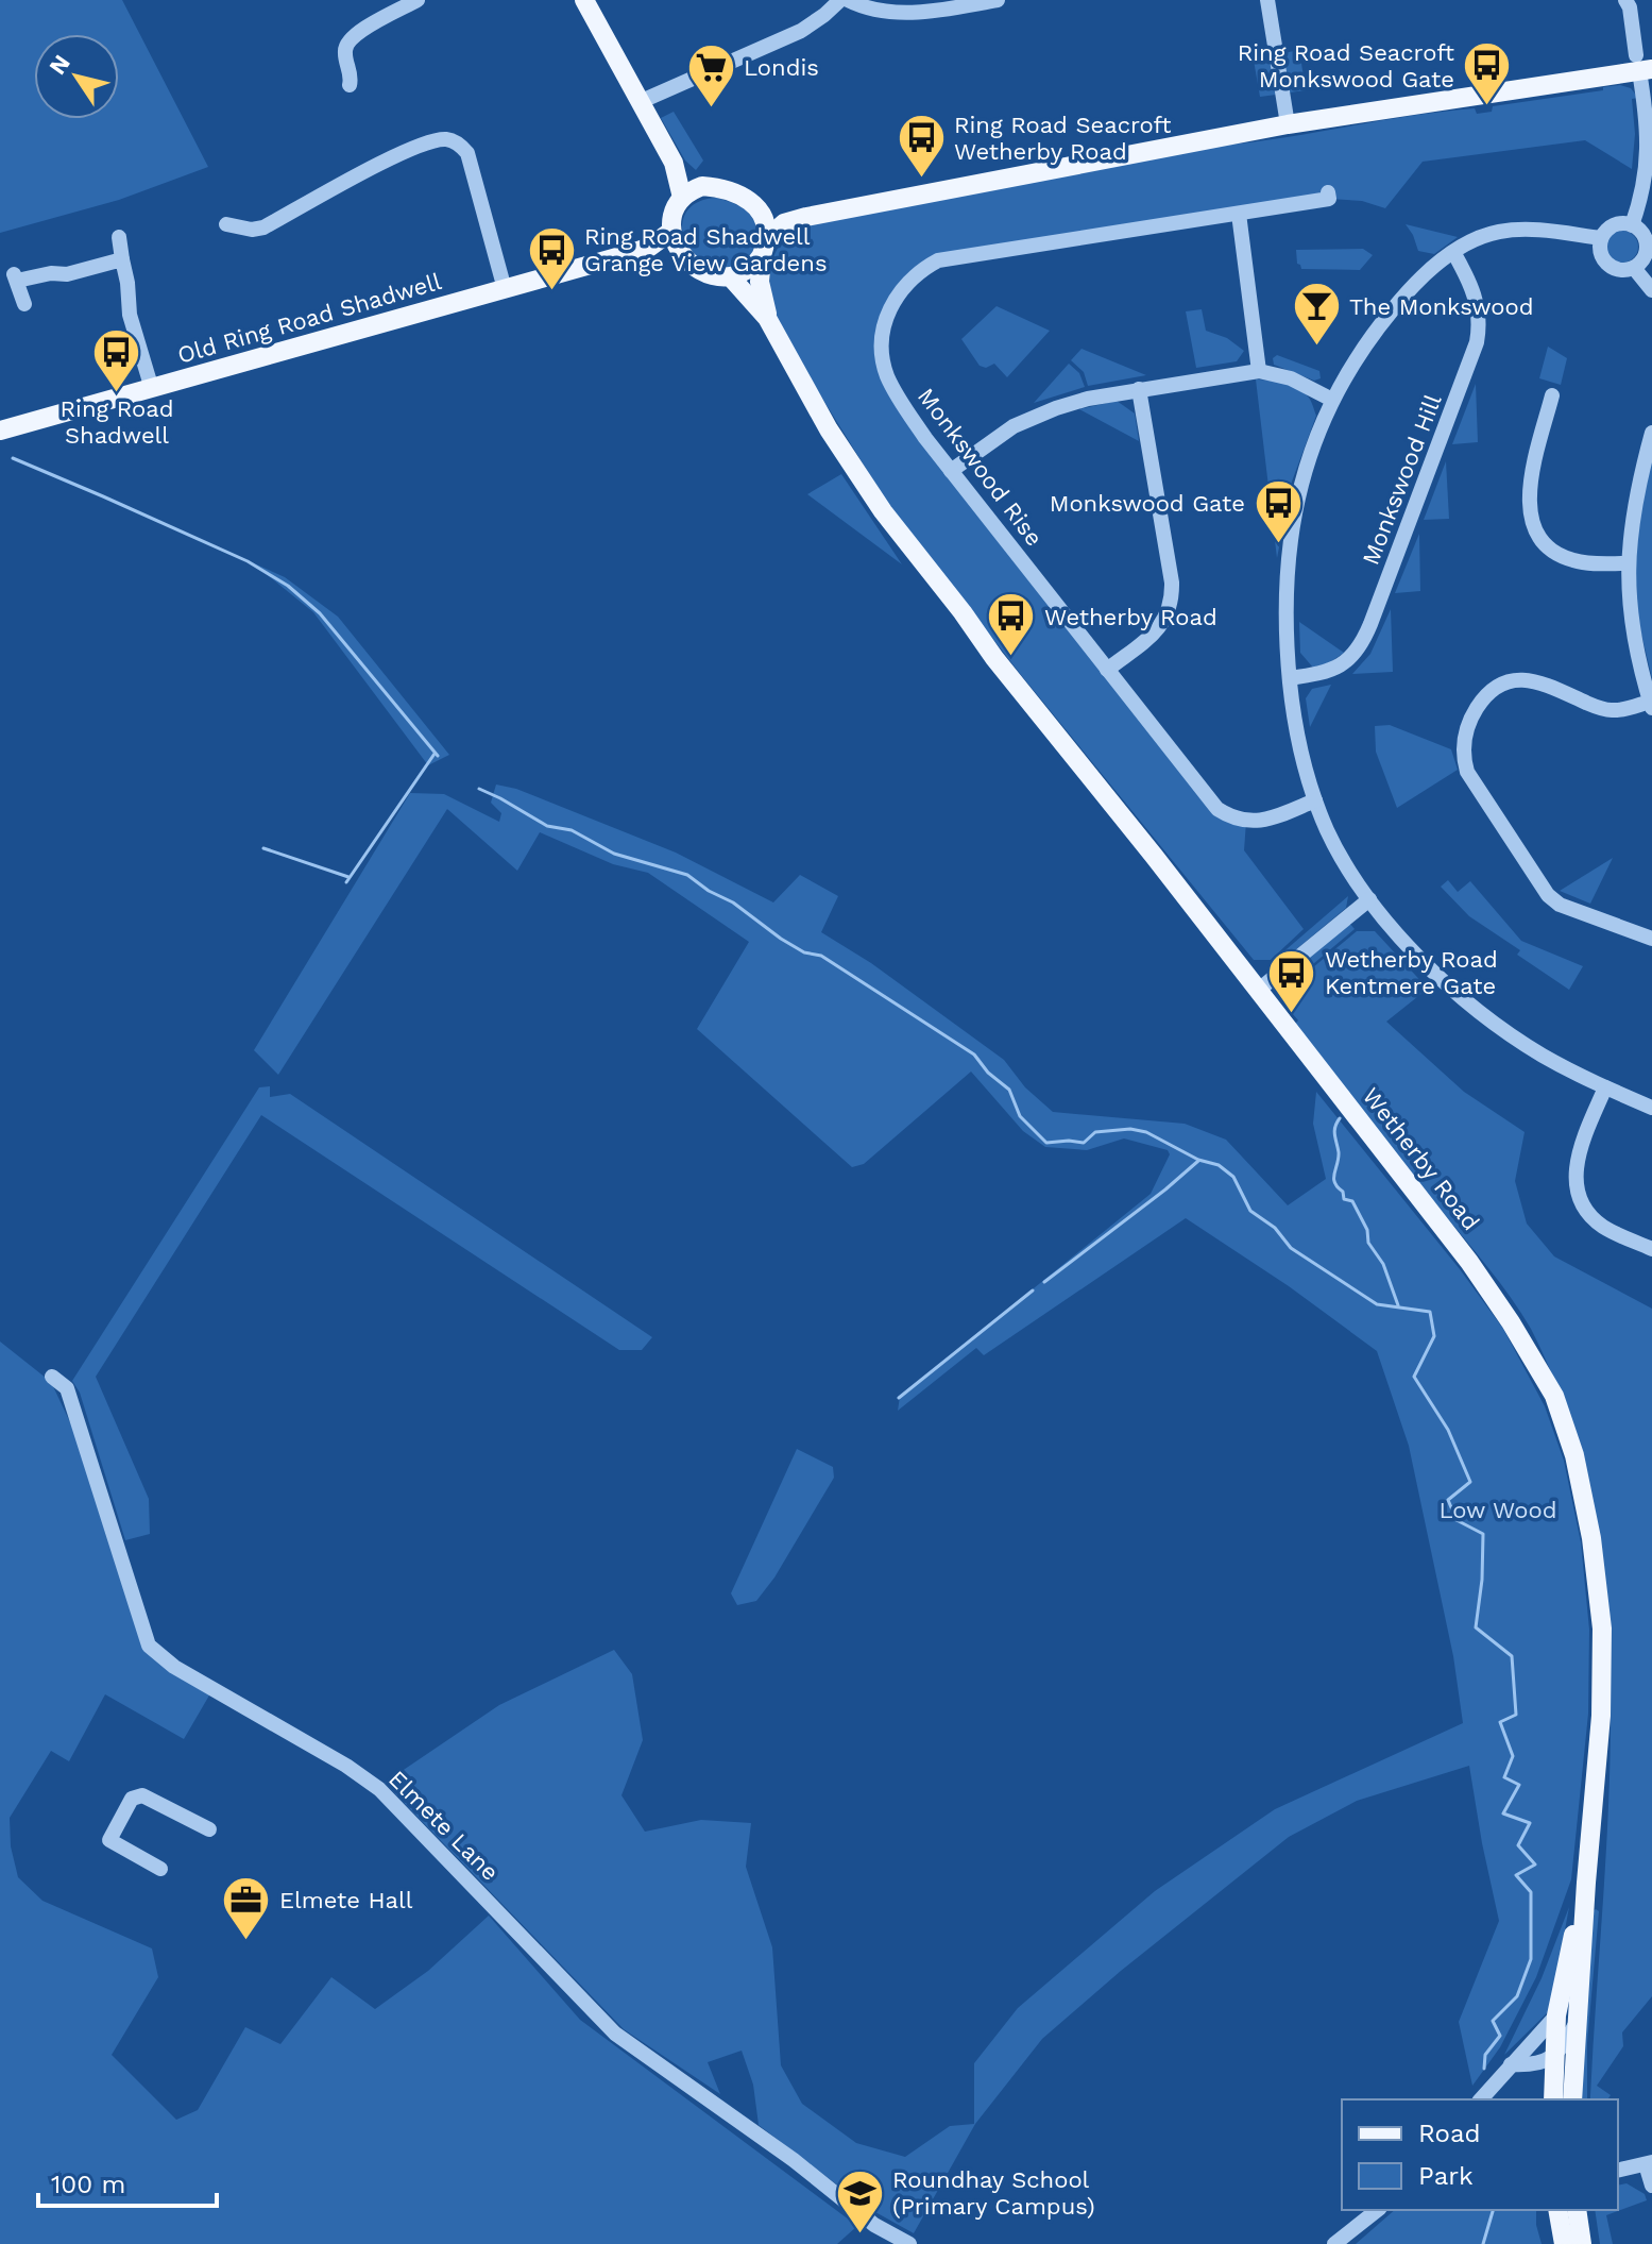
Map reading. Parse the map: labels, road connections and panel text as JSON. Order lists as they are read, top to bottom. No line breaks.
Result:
{"streets":{"main road":["Old Ring Road Shadwell","Wetherby Road"],"street":["Monkswood Rise","Monkswood Hill","Elmete Lane"]},"parks":["Low Wood"],"places":{"bus stop":["Ring Road Seacroft Monkswood Gate","Ring Road Seacroft Wetherby Road","Ring Road Shadwell Grange View Gardens","Ring Road Shadwell","Monkswood Gate","Wetherby Road","Wetherby Road Kentmere Gate"],"supermarket":["Londis"],"bar":["The Monkswood"],"office":["Elmete Hall"],"school or university":["Roundhay School (Primary Campus)"]},"legend":["Road","Park"],"scale_bar":"100 m","north":"top left"}
